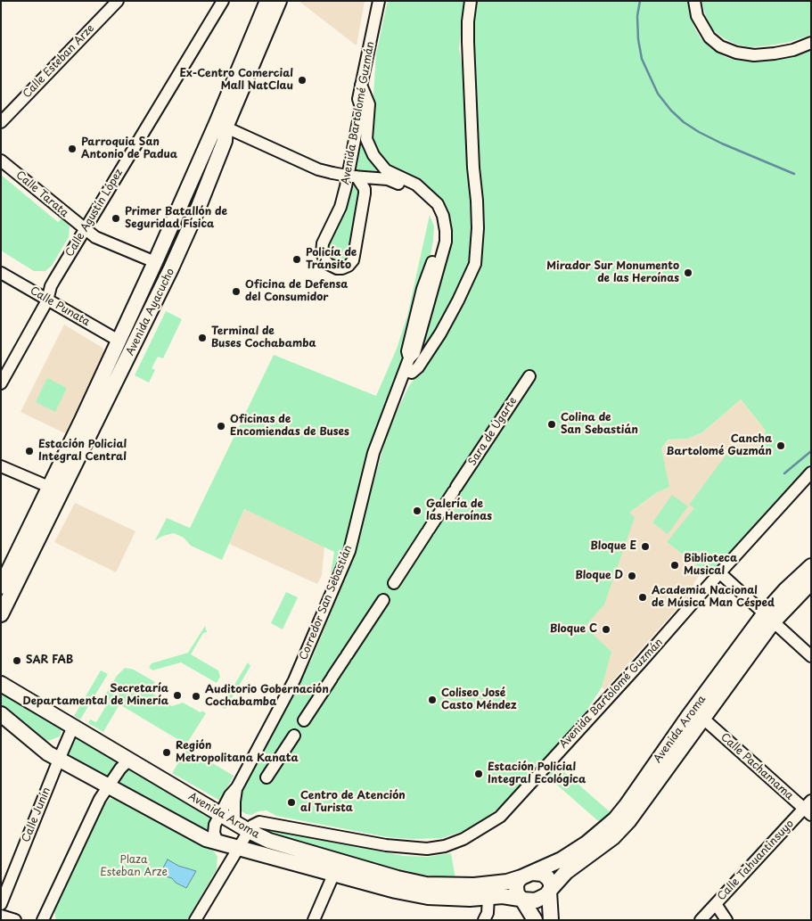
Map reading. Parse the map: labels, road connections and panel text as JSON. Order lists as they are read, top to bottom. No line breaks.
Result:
{"streets":{"main road":["Avenida Ayacucho","Avenida Aroma"],"street":["Calle Esteban Arze","Avenida Bartolomé Guzmán","Calle Tarata","Calle Agustín López","Calle Punata","Sara de Ugarte","Corredor San Sebastián","Calle Pachamama","Calle Junín","Calle Tahuantinsuyo"]},"crossings":[["Avenida Bartolomé Guzmán","Corredor San Sebastián"],["Avenida Bartolomé Guzmán","Avenida Aroma"],["Calle Tarata","Calle Agustín López"],["Calle Tarata","Avenida Ayacucho"],["Calle Agustín López","Calle Punata"],["Calle Punata","Avenida Ayacucho"],["Avenida Ayacucho","Corredor San Sebastián"],["Corredor San Sebastián","Avenida Aroma"],["Avenida Aroma","Calle Pachamama"],["Avenida Aroma","Calle Junín"],["Calle Pachamama","Calle Tahuantinsuyo"]],"parks":["Plaza Esteban Arze"],"places":["Ex-Centro Comercial Mall NatClau","Parroquia San Antonio de Padua","Primer Batallón de Seguridad Física","Policía de Tránsito","Mirador Sur Monumento de las Heroínas","Oficina de Defensa del Consumidor","Terminal de Buses Cochabamba","Colina de San Sebastián","Oficinas de Encomiendas de Buses","Cancha Bartolomé Guzmán","Estación Policial Integral Central","Galería de las Heroínas","Bloque E","Biblioteca Musical","Bloque D","Academia Nacional de Música Man Césped","Bloque C","SAR FAB","Secretaría Departamental de Minería","Auditorio Gobernación Cochabamba","Coliseo José Casto Méndez","Región Metropolitana Kanata","Estación Policial Integral Ecológica","Centro de Atención al Turista"]}
